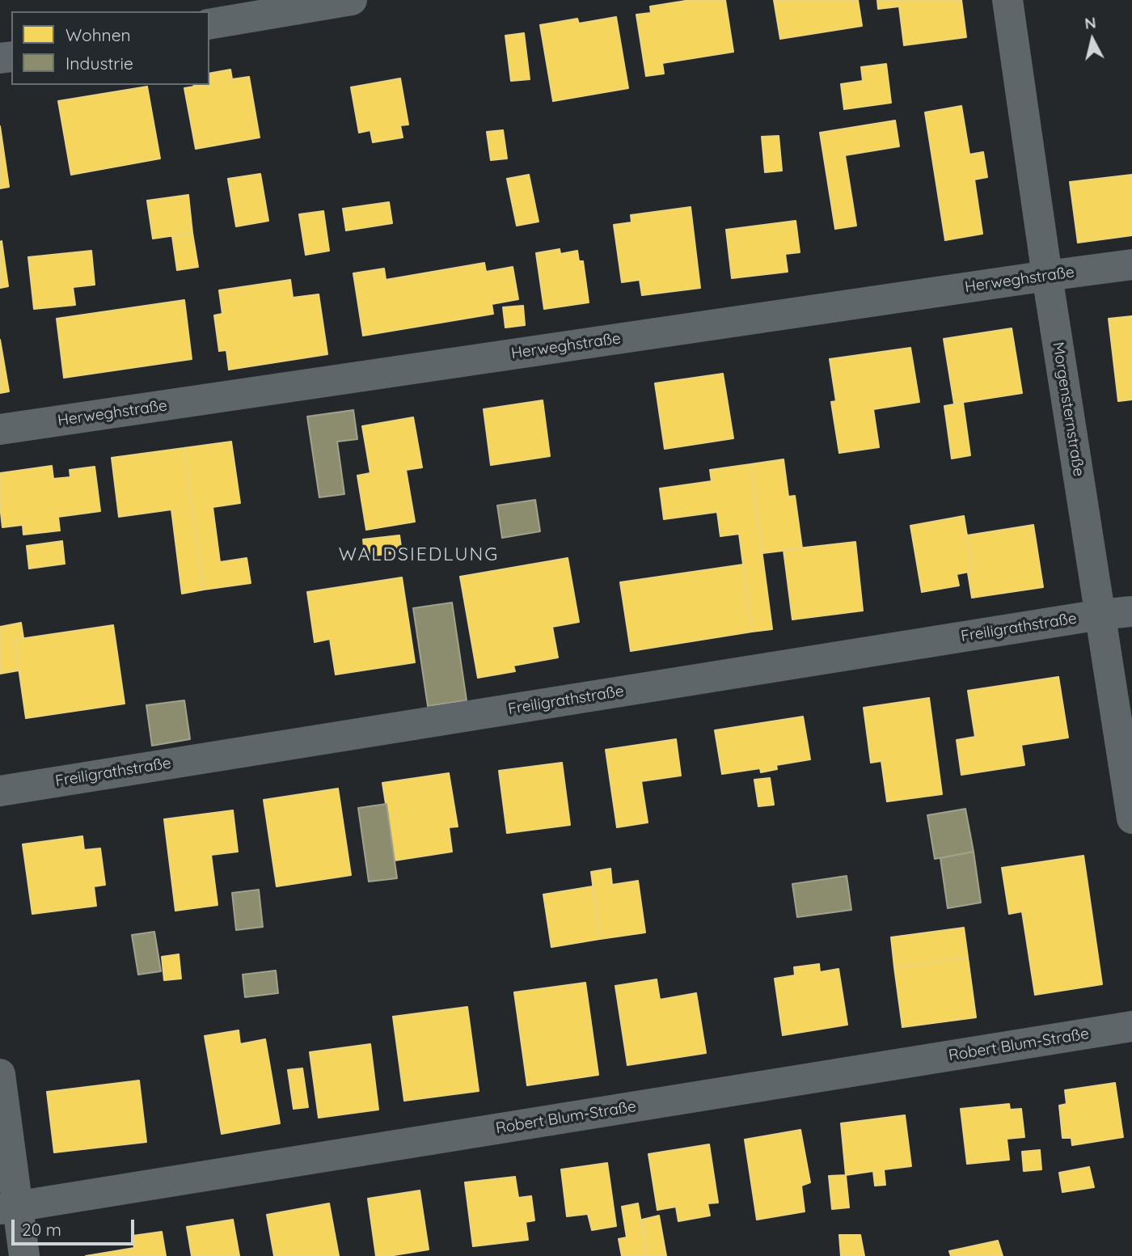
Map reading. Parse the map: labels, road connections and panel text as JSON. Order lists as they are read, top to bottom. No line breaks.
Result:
{"streets":{"street":["Herweghstraße","Morgensternstraße","Freiligrathstraße","Robert Blum-Straße"]},"crossings":[["Herweghstraße","Morgensternstraße"],["Morgensternstraße","Freiligrathstraße"]],"districts":["WALDSIEDLUNG"],"legend":["Wohnen","Industrie"],"scale_bar":"20 m","north":"top"}
